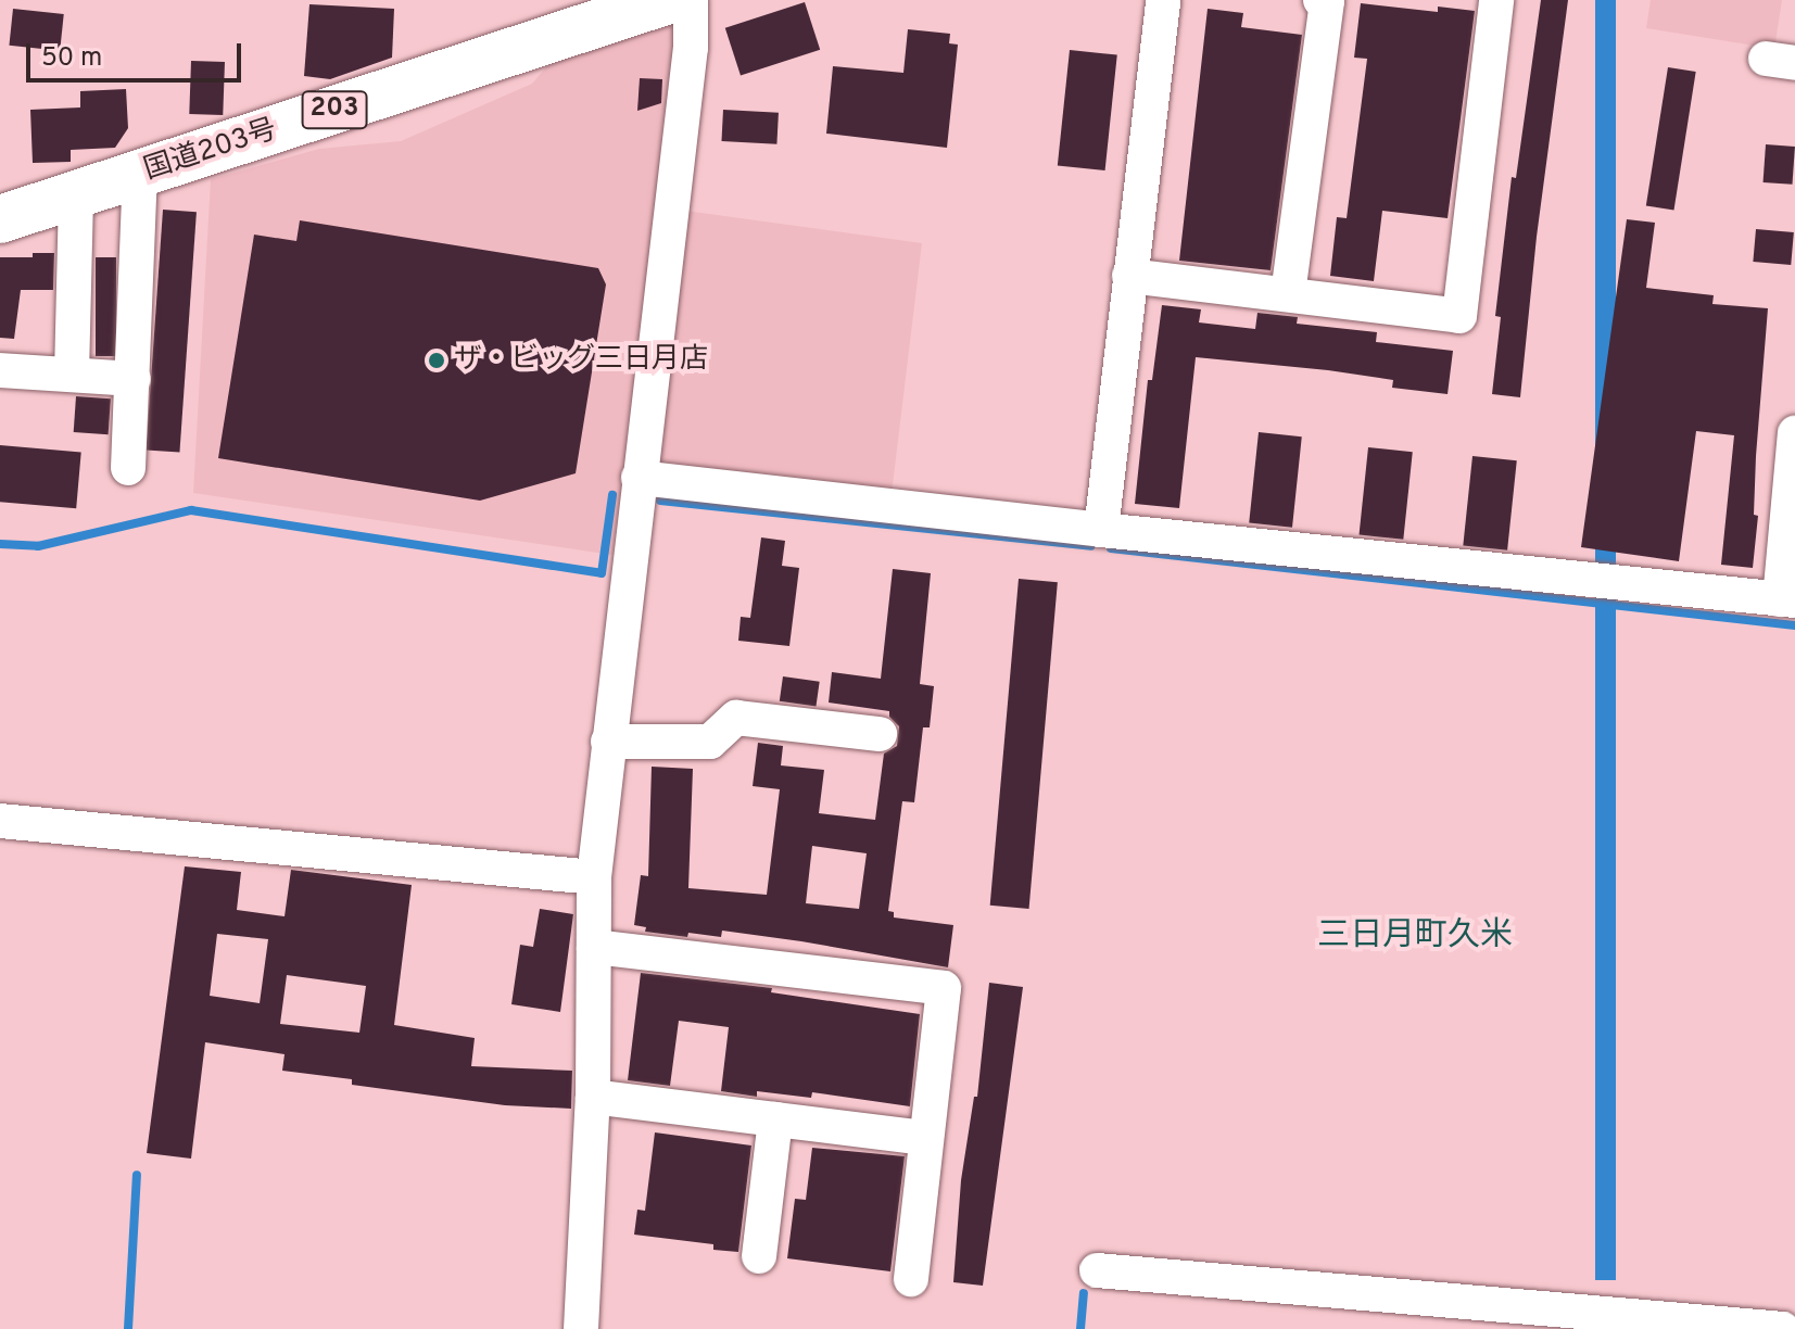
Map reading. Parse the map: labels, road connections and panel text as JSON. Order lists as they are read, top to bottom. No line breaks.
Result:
{"streets":{"highway":["203","国道203号"]},"districts":["三日月町久米"],"places":["ザ・ビッグ三日月店"],"scale_bar":"50 m"}
